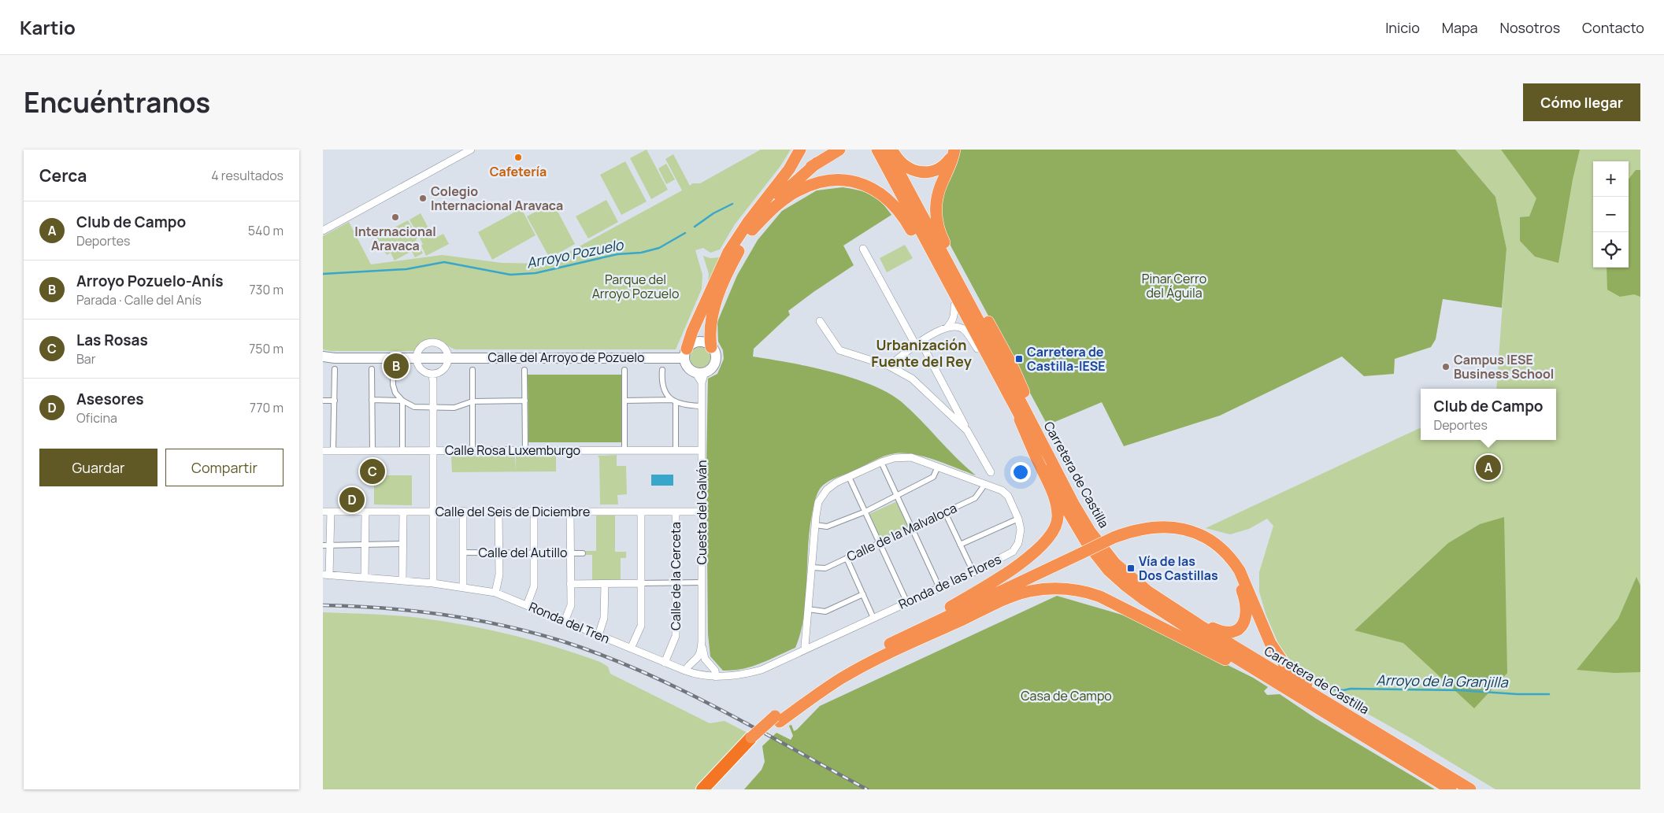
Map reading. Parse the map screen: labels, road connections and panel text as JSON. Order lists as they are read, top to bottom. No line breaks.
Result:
{"streets":{"highway":["Carretera de Castilla"],"main road":["Calle del Arroyo de Pozuelo"],"street":["Calle Rosa Luxemburgo","Calle del Seis de Diciembre","Cuesta del Galván","Calle de la Malvaloca","Calle del Autillo","Calle de la Cerceta","Ronda de las Flores","Ronda del Tren"]},"crossings":[["Calle del Arroyo de Pozuelo","Cuesta del Galván"],["Calle Rosa Luxemburgo","Cuesta del Galván"],["Calle del Seis de Diciembre","Cuesta del Galván"],["Calle del Seis de Diciembre","Calle de la Cerceta"],["Cuesta del Galván","Ronda del Tren"],["Calle de la Malvaloca","Ronda de las Flores"],["Calle de la Cerceta","Ronda del Tren"],["Ronda de las Flores","Ronda del Tren"]],"districts":["Urbanización Fuente del Rey"],"water":["Arroyo Pozuelo","Arroyo de la Granjilla"],"parks":["Pinar Cerro del Águila","Parque del Arroyo Pozuelo","Casa de Campo"],"places":{"other":["Cafetería","Colegio Internacional Aravaca","Internacional Aravaca","Campus IESE Business School"],"transit":["Carretera de Castilla-IESE","Vía de las Dos Castillas"]},"page":{"header":"Kartio","nav":["Inicio","Mapa","Nosotros","Contacto"],"title":"Encuéntranos","buttons":["Cómo llegar",["Guardar","Compartir"]],"heading":["Cerca","4 resultados"],"map_buttons":["+","−"],"list":[{"mark":"A","name":"Club de Campo","note":"Deportes","value":"540 m"},{"mark":"B","name":"Arroyo Pozuelo-Anís","note":"Parada · Calle del Anís","value":"730 m"},{"mark":"C","name":"Las Rosas","note":"Bar","value":"750 m"},{"mark":"D","name":"Asesores","note":"Oficina","value":"770 m"}],"pins":["B","A","C","D"],"popup":["Club de Campo","Deportes"]}}
